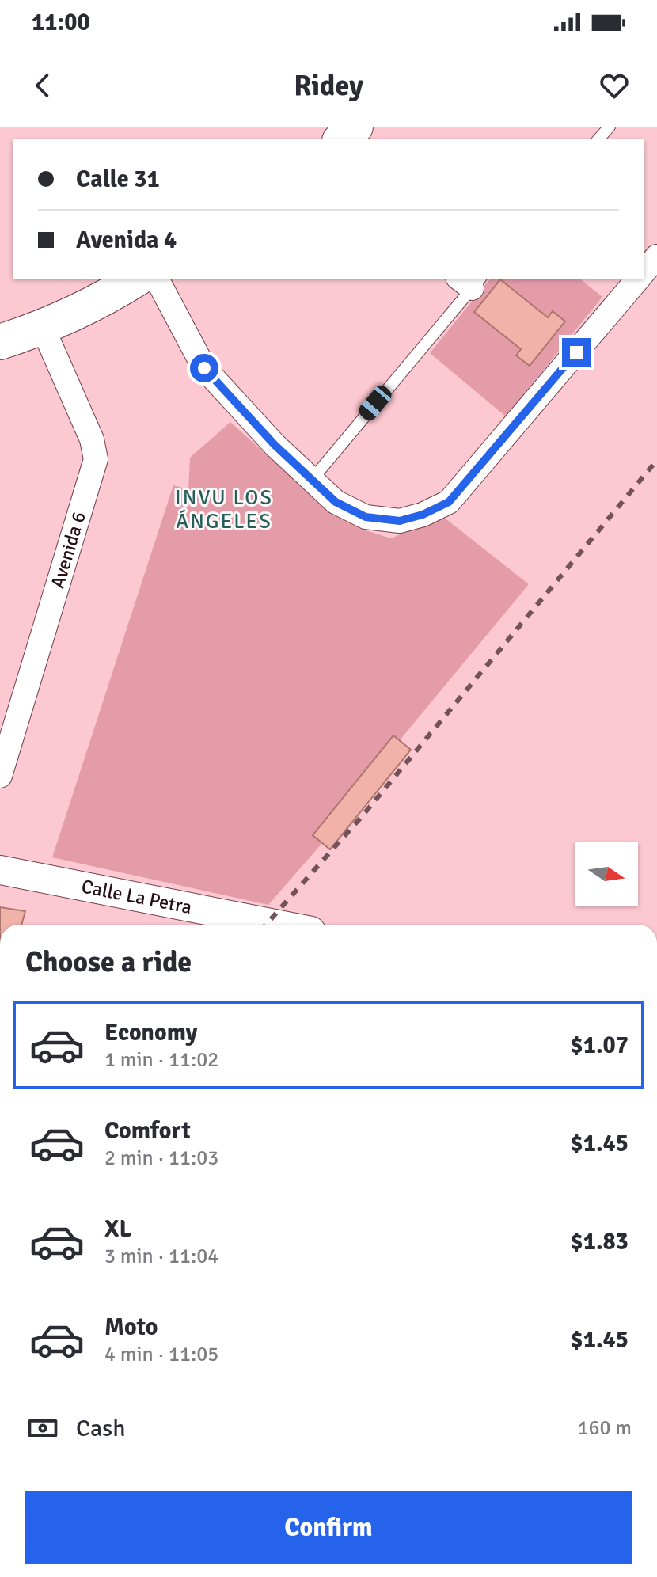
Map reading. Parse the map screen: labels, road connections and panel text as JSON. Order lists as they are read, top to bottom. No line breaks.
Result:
{"streets":{"street":["Avenida 6","Calle La Petra"]},"districts":["INVU LOS ÁNGELES"],"north":"right","page":{"status":"11:00","header":"Ridey","banner":["Calle 31","Avenida 4"],"heading":"Choose a ride","list":[{"name":"Economy","note":"1 min · 11:02","value":"$1.07"},{"name":"Comfort","note":"2 min · 11:03","value":"$1.45"},{"name":"XL","note":"3 min · 11:04","value":"$1.83"},{"name":"Moto","note":"4 min · 11:05","value":"$1.45"}],"pay":["Cash","160 m"],"buttons":"Confirm"}}
